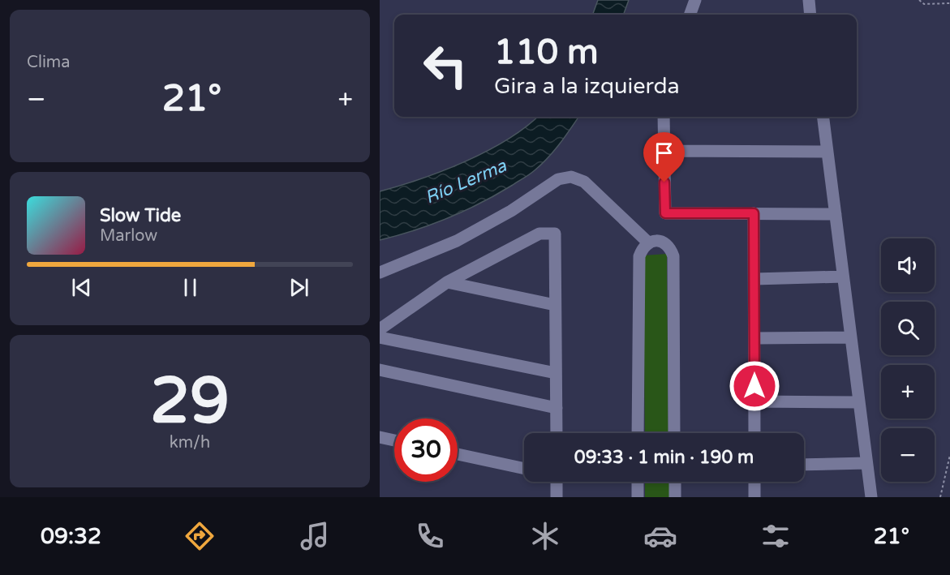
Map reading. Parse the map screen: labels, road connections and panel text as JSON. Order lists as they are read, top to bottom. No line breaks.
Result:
{"water":["Río Lerma"],"page":{"tile":["Clima",["29","km/h"]],"turn":["110 m","Gira a la izquierda"],"heat":["−","21°","+"],"song":["Slow Tide","Marlow"],"map_buttons":["+","−"],"limit":"30","trip":"09:33 · 1 min · 190 m","tabs":["09:32","21°"]}}
